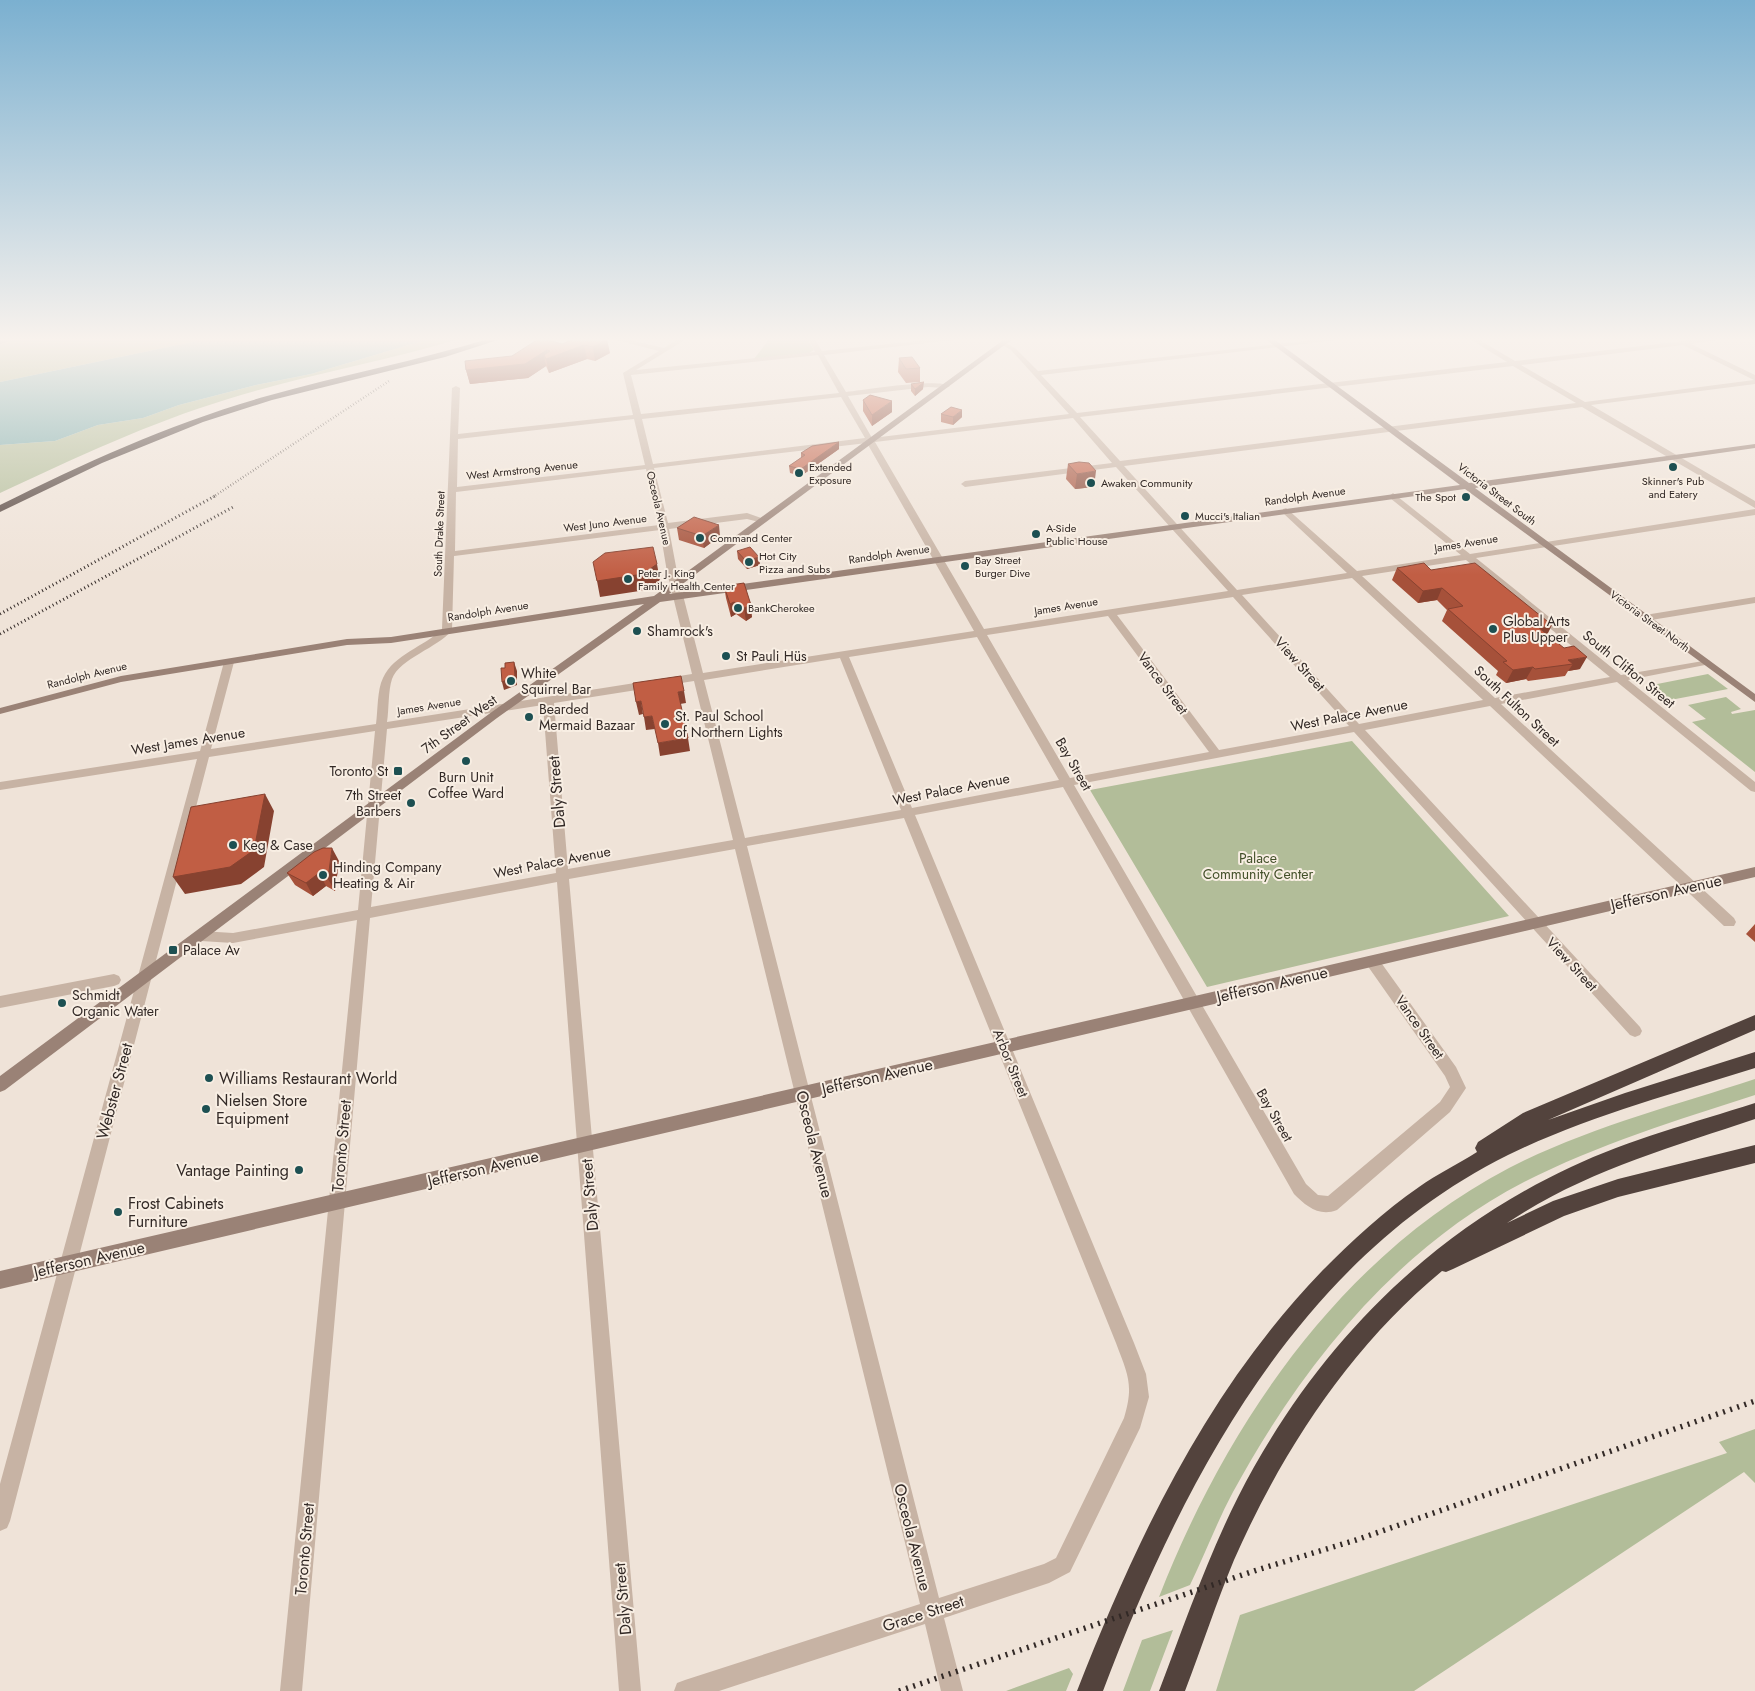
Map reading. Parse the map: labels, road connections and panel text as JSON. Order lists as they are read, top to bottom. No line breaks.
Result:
{"streets":{"street":["West Armstrong Avenue","Victoria Street South","Randolph Avenue","Osceola Avenue","West Juno Avenue","South Drake Street","James Avenue","Victoria Street North","View Street","South Clifton Street","Vance Street","South Fulton Street","West Palace Avenue","7th Street West","West James Avenue","Bay Street","Daly Street","Jefferson Avenue","Arbor Street","Webster Street","Toronto Street","Grace Street"]},"crossings":[["West Armstrong Avenue","Osceola Avenue"],["West Armstrong Avenue","South Drake Street"],["West Armstrong Avenue","Bay Street"],["Victoria Street South","Randolph Avenue"],["Victoria Street South","James Avenue"],["Victoria Street South","Victoria Street North"],["Randolph Avenue","Osceola Avenue"],["Randolph Avenue","South Drake Street"],["Randolph Avenue","View Street"],["Randolph Avenue","South Clifton Street"],["Randolph Avenue","South Fulton Street"],["Randolph Avenue","7th Street West"],["Randolph Avenue","Bay Street"],["Randolph Avenue","Webster Street"],["Randolph Avenue","Toronto Street"],["Osceola Avenue","West Juno Avenue"],["Osceola Avenue","James Avenue"],["Osceola Avenue","West Palace Avenue"],["Osceola Avenue","Jefferson Avenue"],["Osceola Avenue","Grace Street"],["West Juno Avenue","South Drake Street"],["South Drake Street","Toronto Street"],["James Avenue","Victoria Street North"],["James Avenue","View Street"],["James Avenue","South Clifton Street"],["James Avenue","Vance Street"],["James Avenue","South Fulton Street"],["James Avenue","7th Street West"],["James Avenue","West James Avenue"],["James Avenue","Bay Street"],["James Avenue","Daly Street"],["James Avenue","Arbor Street"],["James Avenue","Toronto Street"],["Victoria Street North","West Palace Avenue"],["View Street","West Palace Avenue"],["View Street","Jefferson Avenue"],["South Clifton Street","West Palace Avenue"],["Vance Street","West Palace Avenue"],["Vance Street","Bay Street"],["Vance Street","Jefferson Avenue"],["South Fulton Street","West Palace Avenue"],["South Fulton Street","Jefferson Avenue"],["West Palace Avenue","7th Street West"],["West Palace Avenue","Bay Street"],["West Palace Avenue","Daly Street"],["West Palace Avenue","Arbor Street"],["West Palace Avenue","Toronto Street"],["7th Street West","Webster Street"],["7th Street West","Toronto Street"],["West James Avenue","Webster Street"],["West James Avenue","Toronto Street"],["Bay Street","Jefferson Avenue"],["Daly Street","Jefferson Avenue"],["Jefferson Avenue","Arbor Street"],["Jefferson Avenue","Webster Street"],["Jefferson Avenue","Toronto Street"],["Arbor Street","Grace Street"]],"parks":["Palace Community Center"],"places":{"other":["Skinner's Pub and Eatery","Extended Exposure","Awaken Community","The Spot","Mucci's Italian","A-Side Public House","Command Center","Hot City Pizza and Subs","Bay Street Burger Dive","Peter J. King Family Health Center","BankCherokee","Global Arts Plus Upper","Shamrock's","St Pauli Hüs","White Squirrel Bar","Bearded Mermaid Bazaar","St. Paul School of Northern Lights","Burn Unit Coffee Ward","7th Street Barbers","Keg & Case","Hinding Company Heating & Air","Schmidt Organic Water","Williams Restaurant World","Nielsen Store Equipment","Vantage Painting","Frost Cabinets Furniture"],"transit":["Toronto St","Palace Av"]}}
